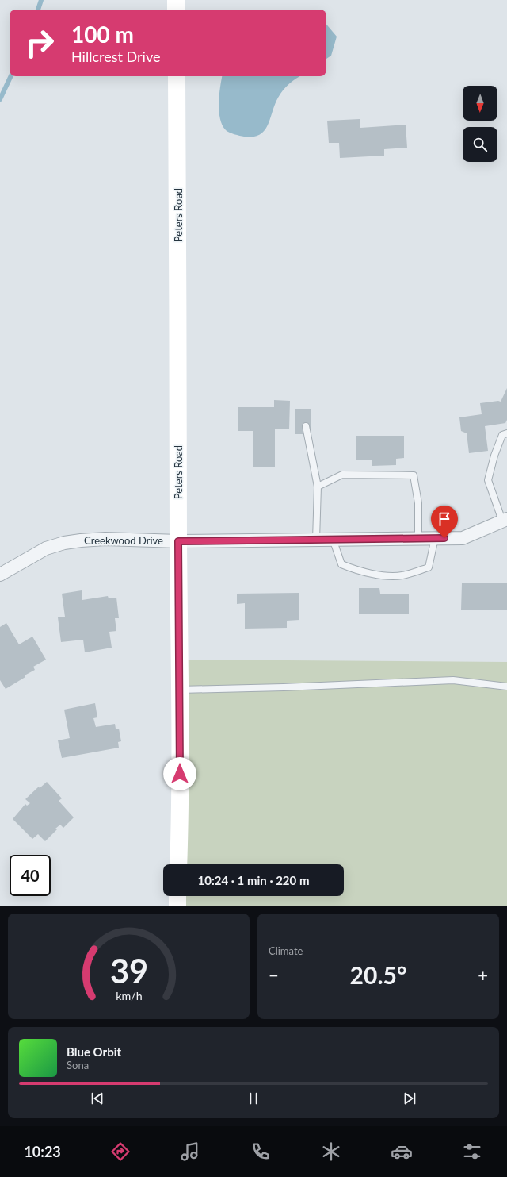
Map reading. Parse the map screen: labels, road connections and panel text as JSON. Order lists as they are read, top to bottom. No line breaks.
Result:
{"streets":{"street":["Peters Road","Creekwood Drive"]},"crossings":[["Peters Road","Creekwood Drive"]],"north":"bottom","page":{"turn":["100 m","Hillcrest Drive"],"limit":"40","trip":"10:24 · 1 min · 220 m","tile":"Climate","heat":["−","20.5°","+"],"song":["Blue Orbit","Sona"],"tabs":"10:23","gauge":["39","km/h"]}}
